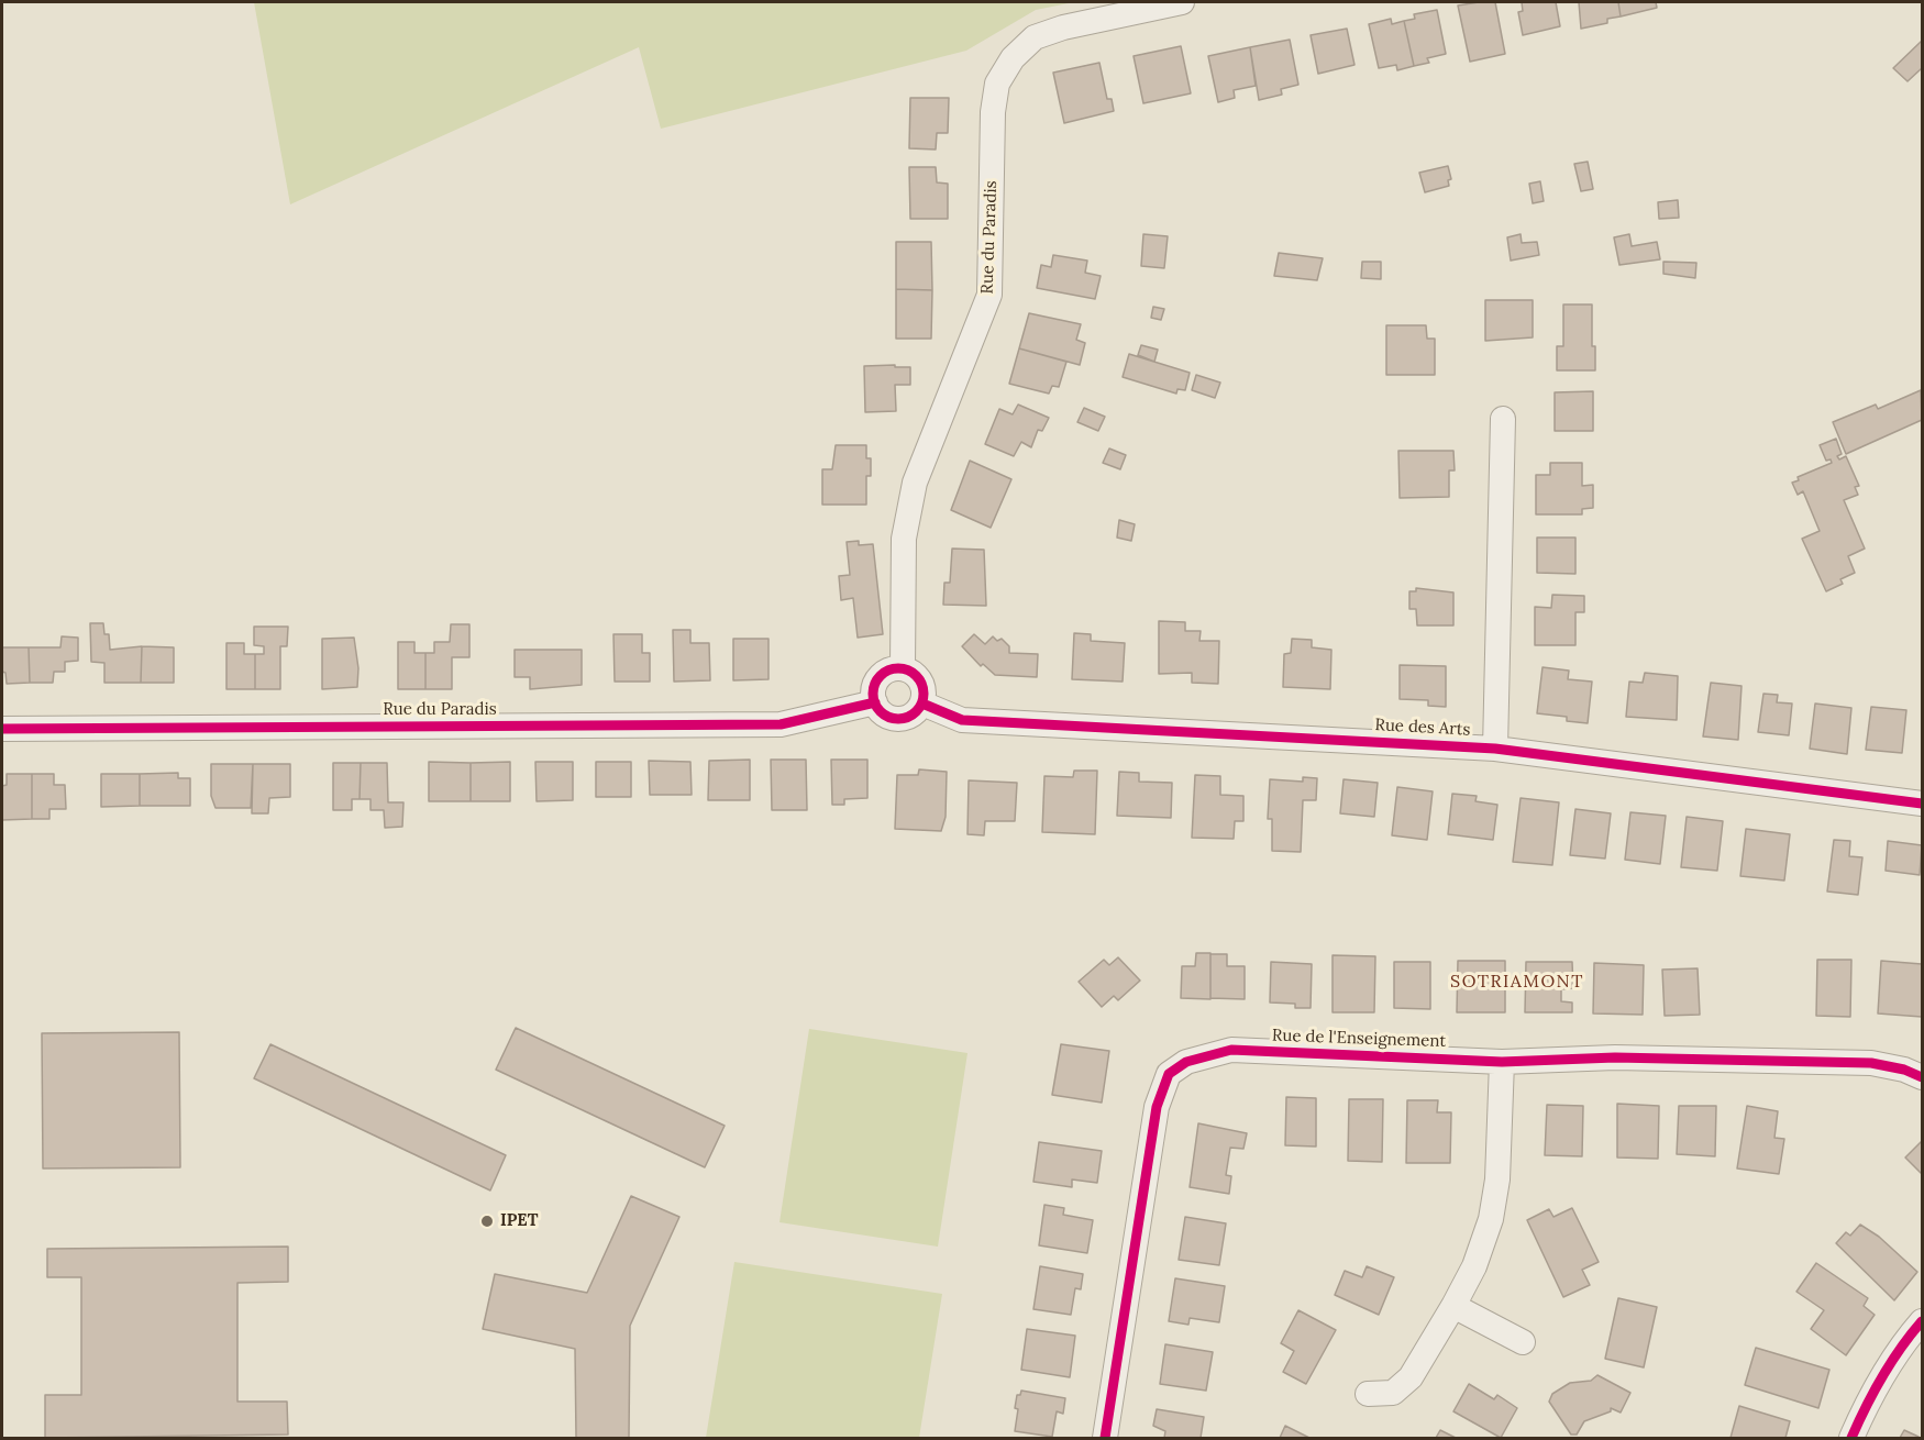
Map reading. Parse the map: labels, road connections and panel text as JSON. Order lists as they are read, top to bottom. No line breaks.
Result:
{"streets":{"street":["Rue du Paradis","Rue des Arts","Rue de l'Enseignement"]},"crossings":[["Rue du Paradis","Rue des Arts"]],"districts":["SOTRIAMONT"],"places":["IPET"]}
